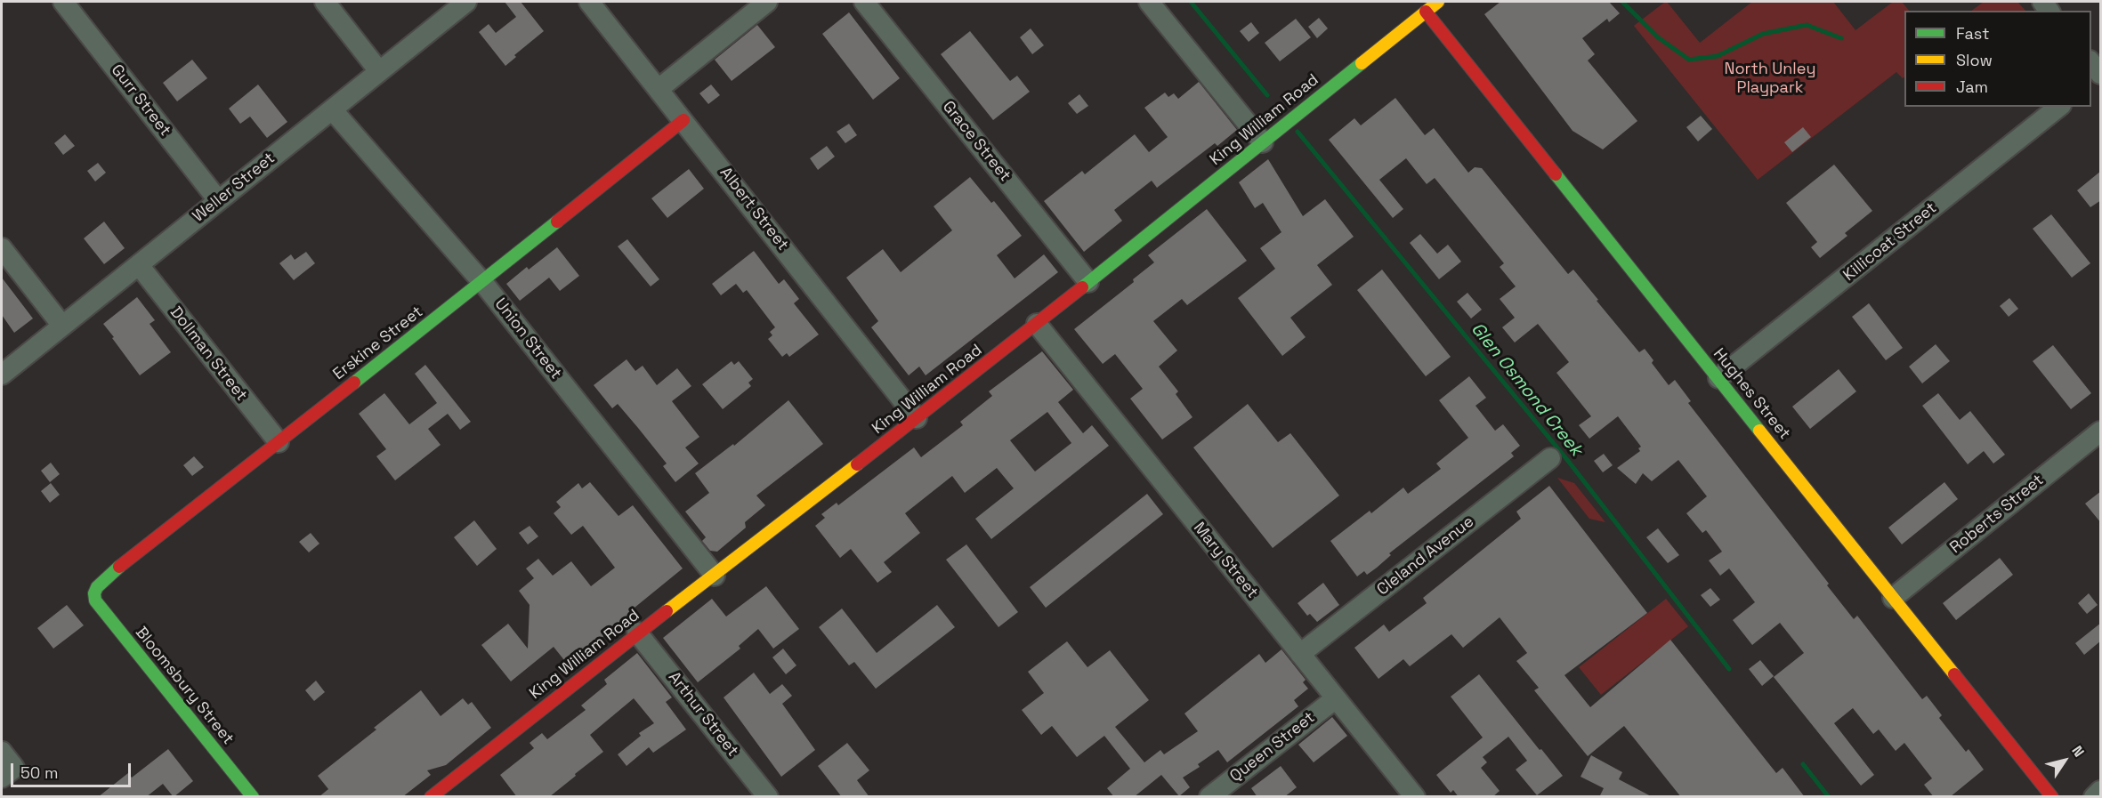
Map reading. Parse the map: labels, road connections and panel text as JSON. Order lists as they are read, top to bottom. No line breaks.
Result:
{"streets":{"street":["Gurr Street","King William Road","Grace Street","Weller Street","Albert Street","Killicoat Street","Union Street","Erskine Street","Dollman Street","Hughes Street","Roberts Street","Cleland Avenue","Mary Street","Bloomsbury Street","Arthur Street","Queen Street"]},"crossings":[["Gurr Street","Weller Street"],["King William Road","Grace Street"],["King William Road","Albert Street"],["King William Road","Union Street"],["King William Road","Hughes Street"],["King William Road","Mary Street"],["King William Road","Arthur Street"],["Weller Street","Union Street"],["Weller Street","Dollman Street"],["Albert Street","Erskine Street"],["Killicoat Street","Hughes Street"],["Union Street","Erskine Street"],["Erskine Street","Dollman Street"],["Erskine Street","Bloomsbury Street"],["Hughes Street","Roberts Street"],["Cleland Avenue","Mary Street"],["Mary Street","Queen Street"]],"water":["Glen Osmond Creek"],"parks":["North Unley Playpark"],"legend":["Fast","Slow","Jam"],"scale_bar":"50 m","north":"top right"}
